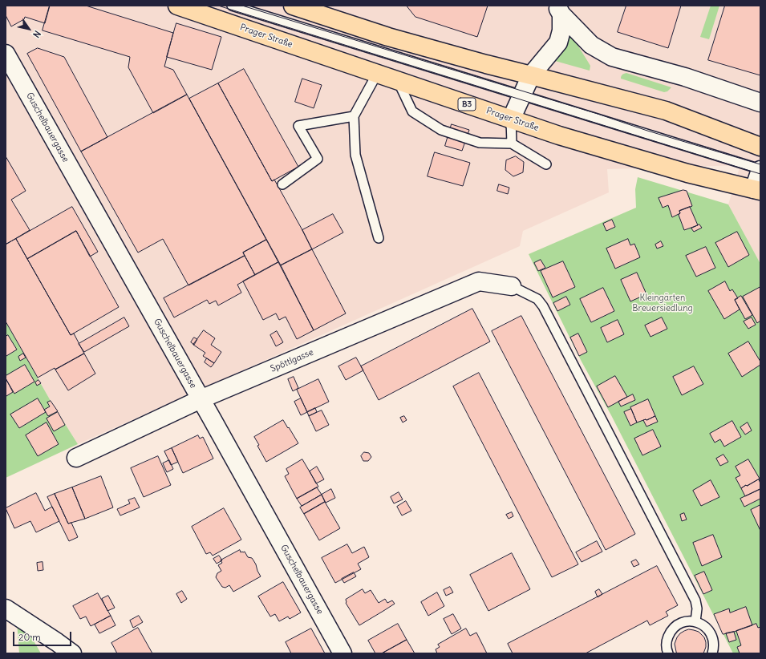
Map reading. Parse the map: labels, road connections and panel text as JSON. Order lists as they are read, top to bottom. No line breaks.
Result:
{"streets":{"main road":["Prager Straße","B3"],"street":["Guschelbauergasse","Spöttlgasse"]},"crossings":[["Guschelbauergasse","Spöttlgasse"]],"parks":["Kleingärten Breuersiedlung"],"scale_bar":"20 m","north":"bottom right"}
